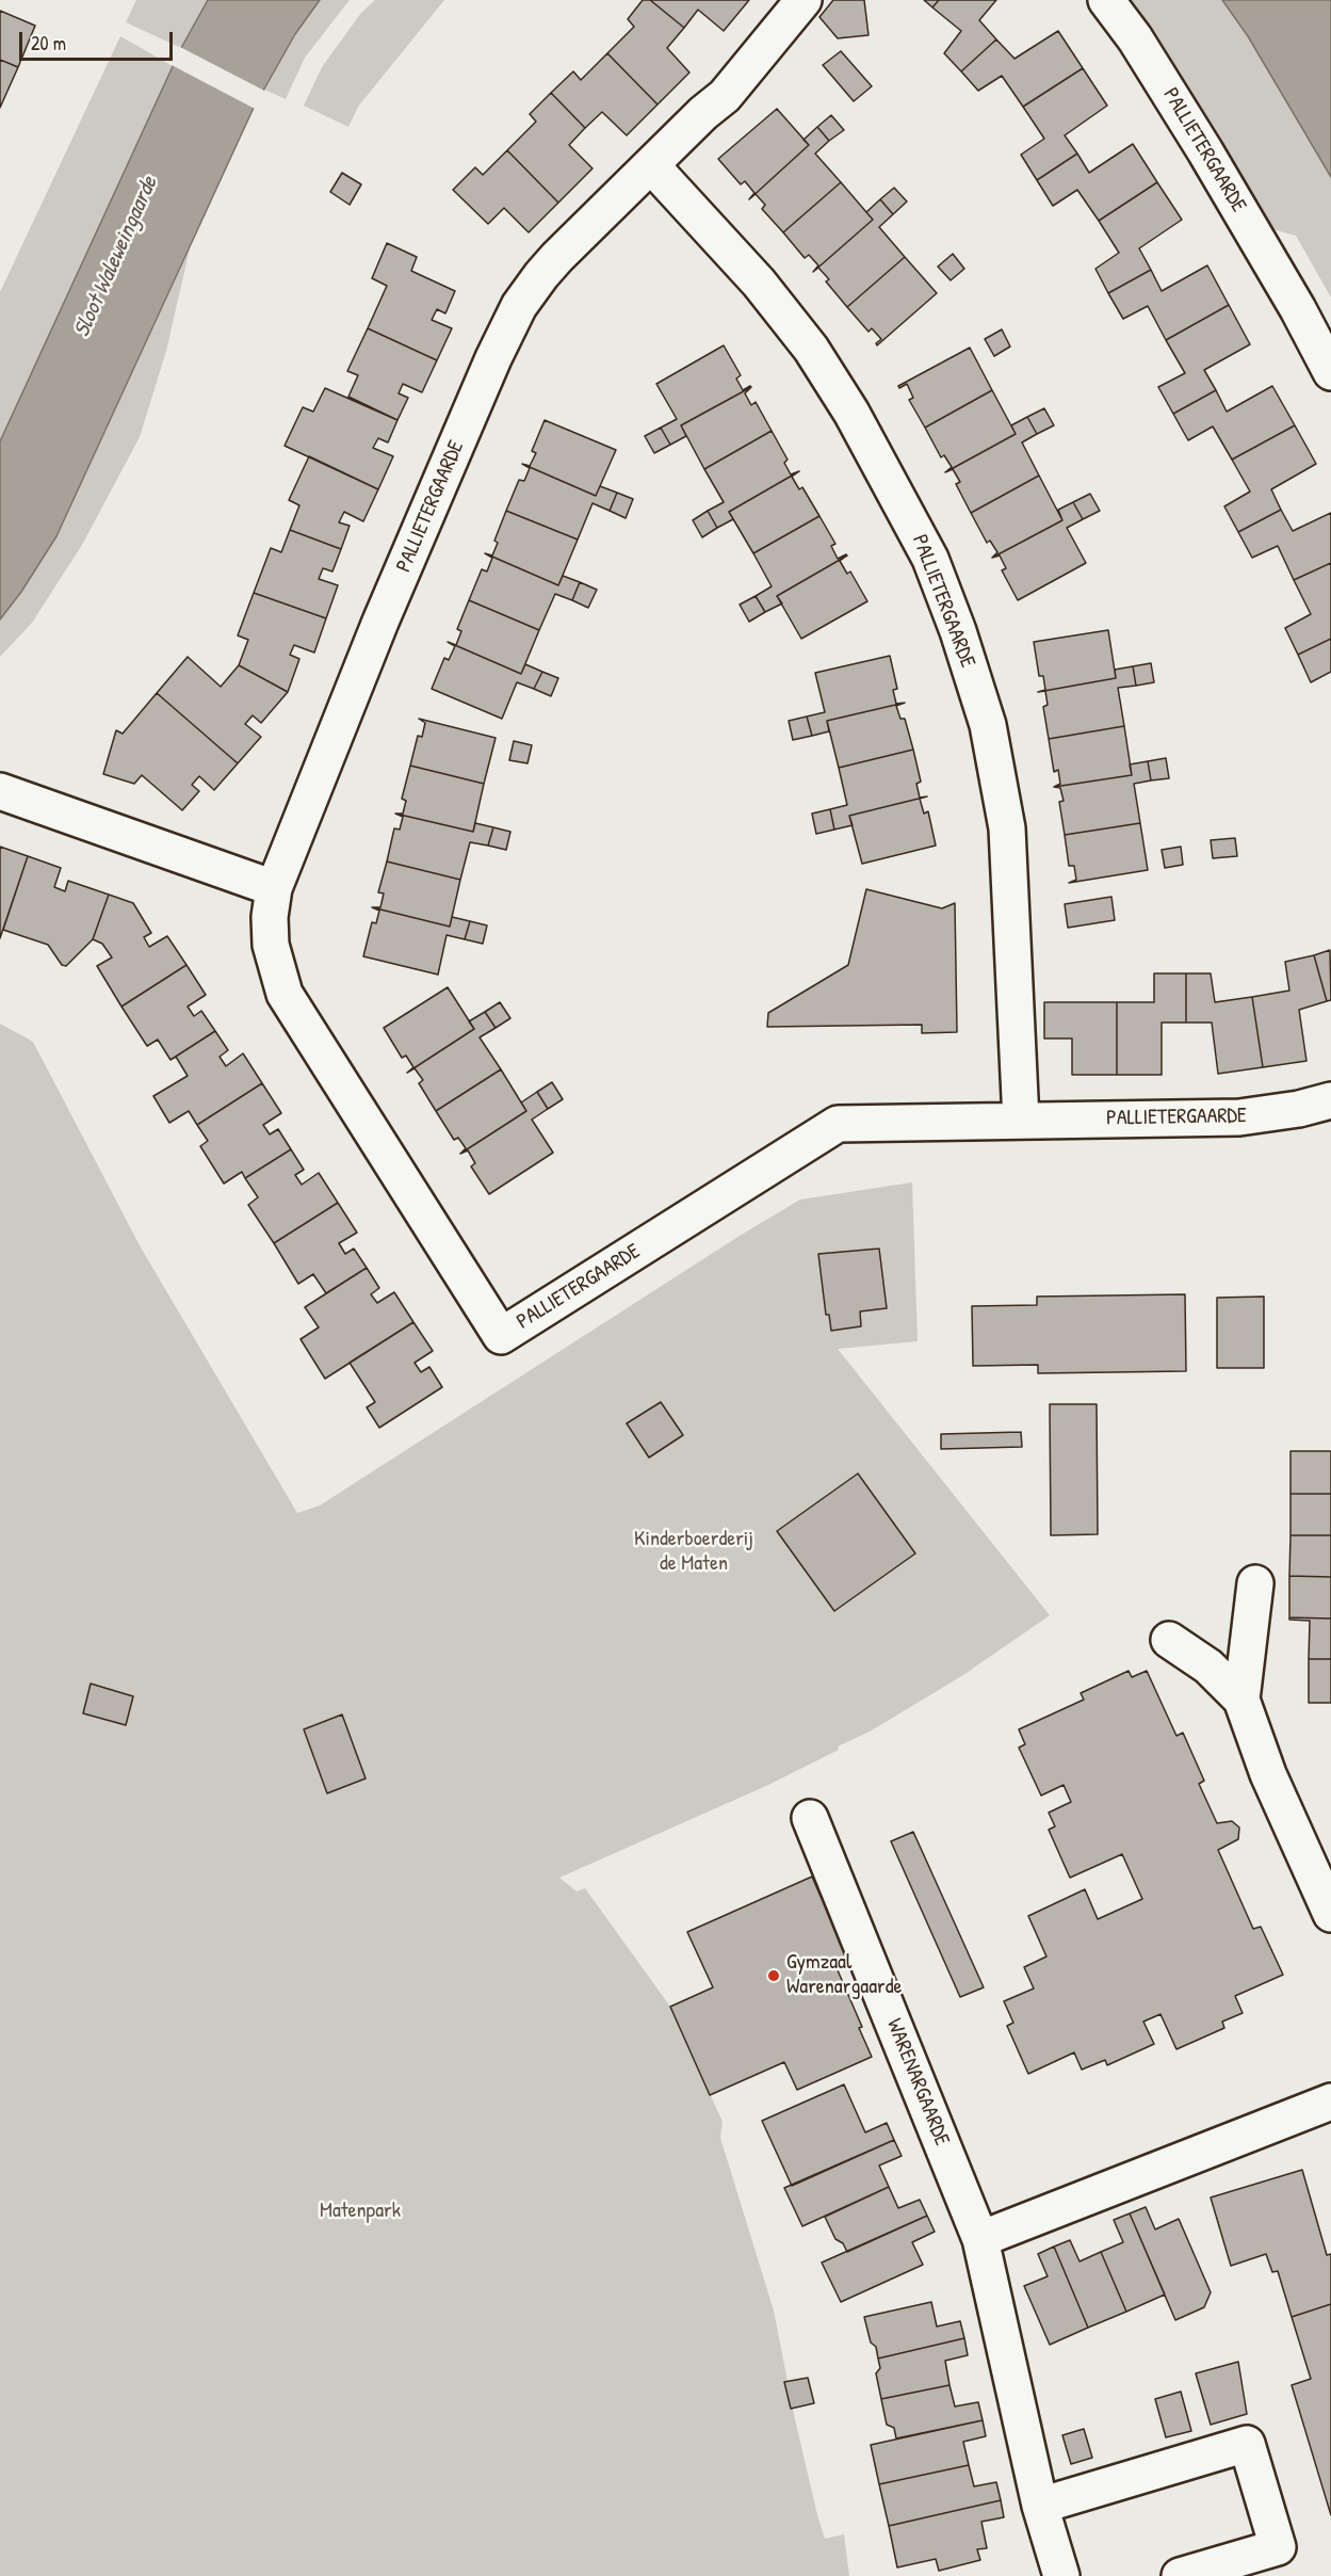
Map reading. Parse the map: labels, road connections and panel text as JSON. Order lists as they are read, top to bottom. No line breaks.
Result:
{"streets":{"street":["PALLIETERGAARDE","WARENARGAARDE"]},"water":["Sloot Waleweingaarde"],"parks":["Kinderboerderij de Maten","Matenpark"],"places":["Gymzaal Warenargaarde"],"scale_bar":"20 m"}
